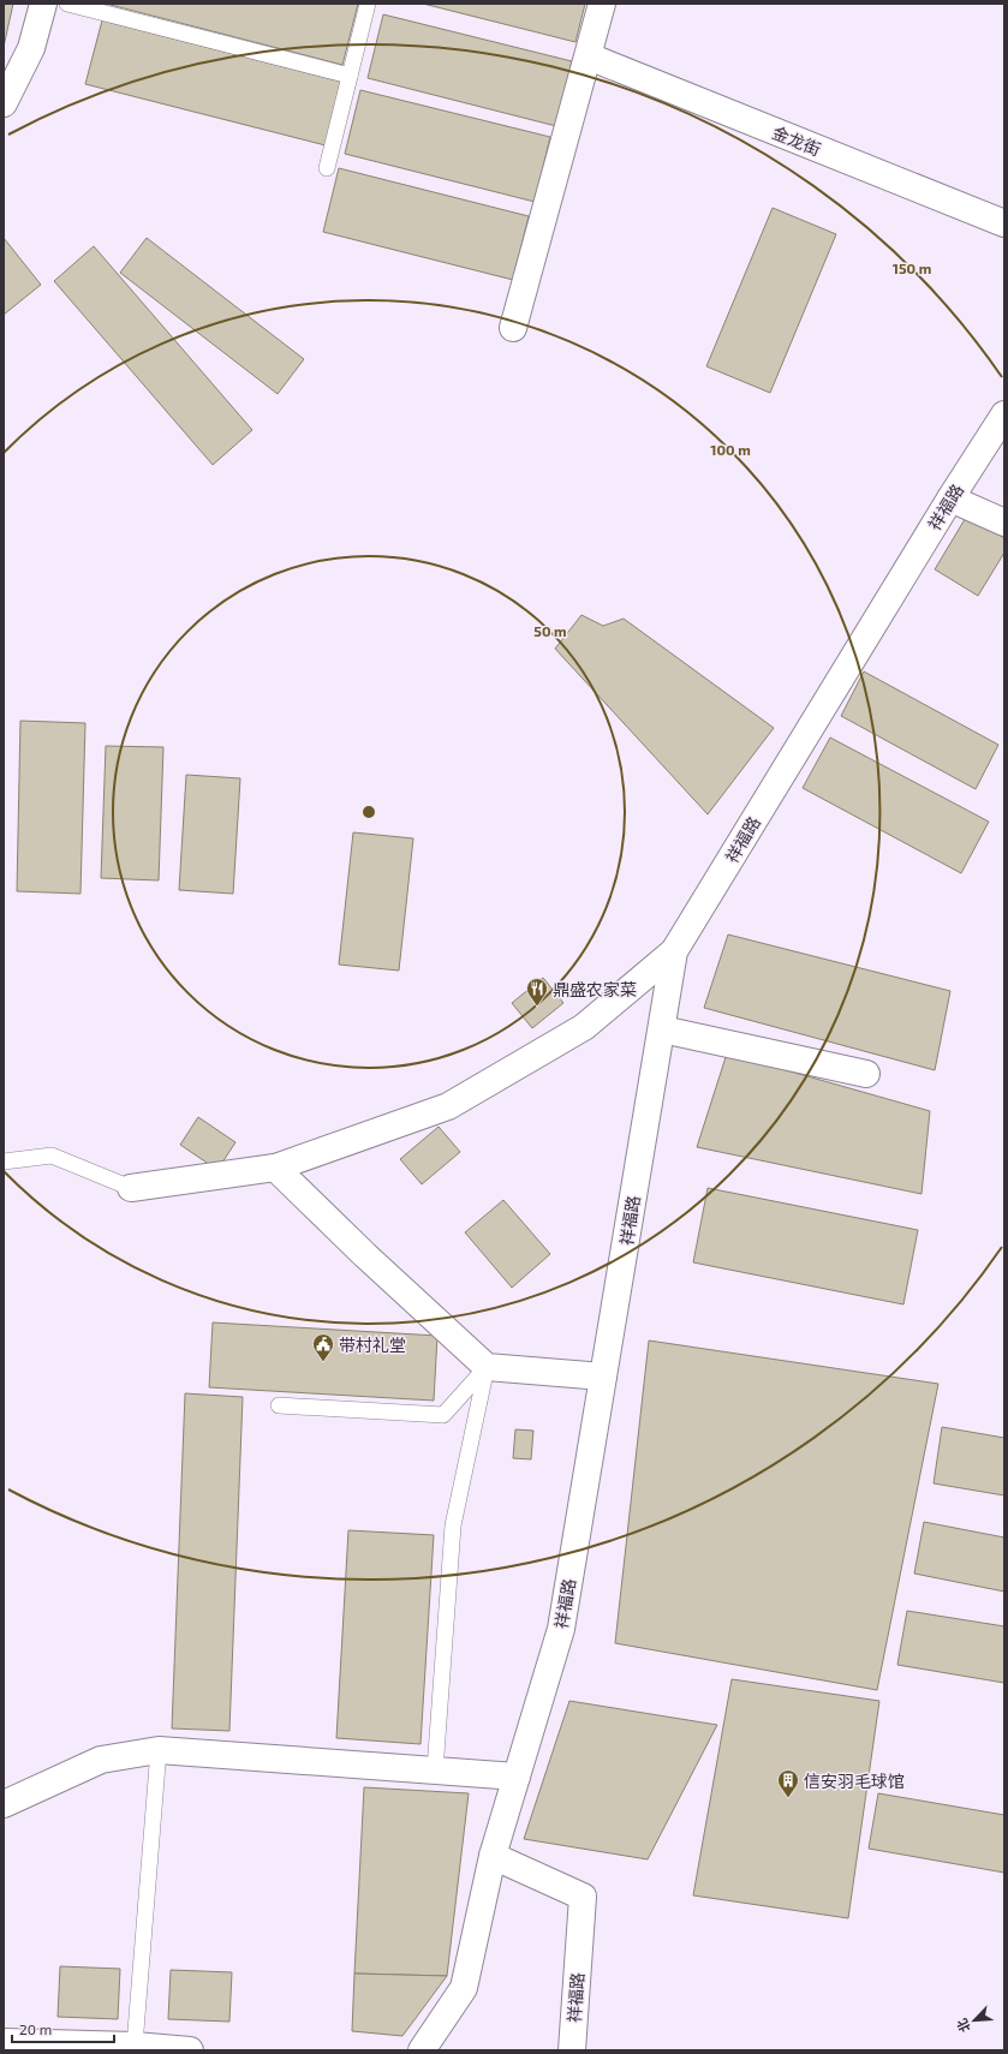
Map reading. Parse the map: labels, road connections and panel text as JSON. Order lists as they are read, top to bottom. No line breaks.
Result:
{"streets":{"street":["金龙街","祥福路"]},"places":{"restaurant":["鼎盛农家菜"],"public building":["带村礼堂"],"building":["信安羽毛球馆"]},"scale_bar":"20 m","north":"bottom left","rings":["150 m","100 m","50 m"]}
